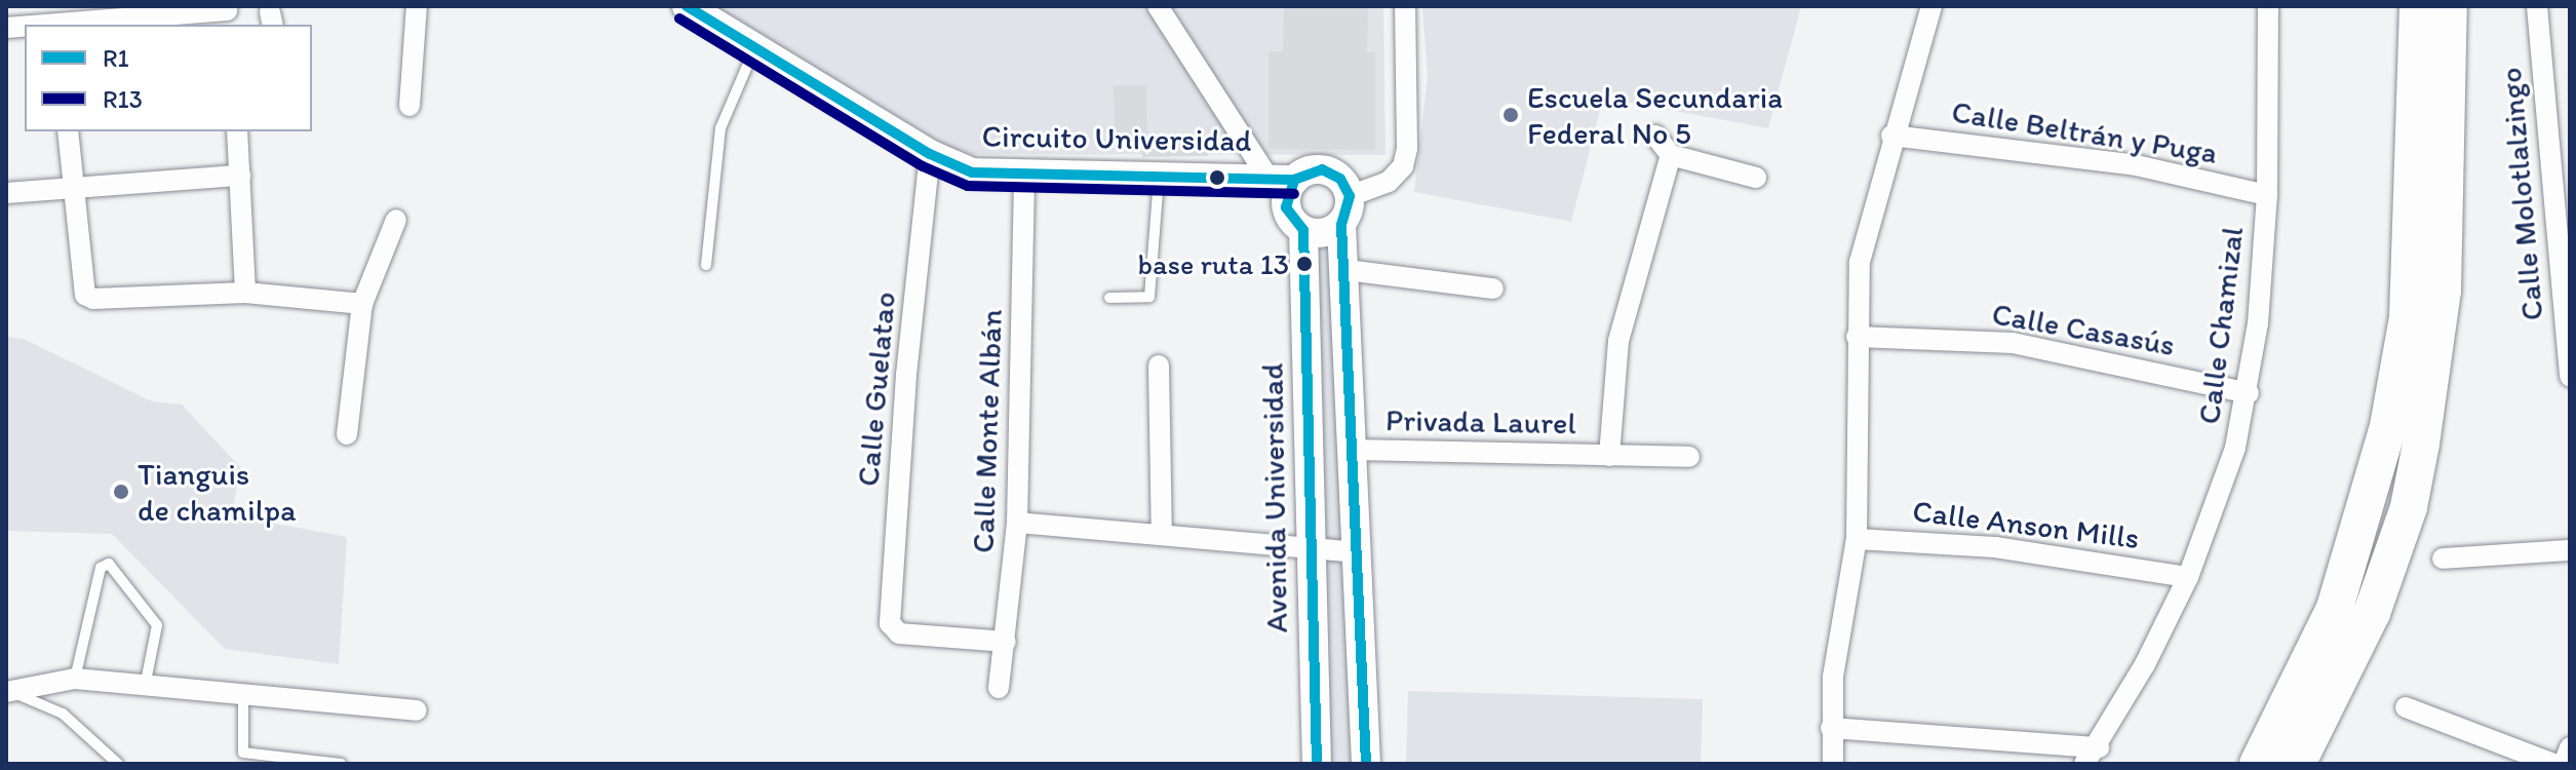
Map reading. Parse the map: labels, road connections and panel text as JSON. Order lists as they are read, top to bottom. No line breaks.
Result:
{"streets":{"street":["Calle Beltrán y Puga","Circuito Universidad","Calle Molotlalzingo","Calle Chamizal","Calle Casasús","Calle Guelatao","Privada Laurel","Calle Monte Albán","Avenida Universidad","Calle Anson Mills"]},"crossings":[["Calle Beltrán y Puga","Calle Chamizal"],["Circuito Universidad","Calle Guelatao"],["Circuito Universidad","Calle Monte Albán"],["Circuito Universidad","Avenida Universidad"],["Calle Chamizal","Calle Casasús"],["Calle Chamizal","Calle Anson Mills"],["Calle Guelatao","Calle Monte Albán"]],"places":["Escuela Secundaria Federal No 5","base ruta 13","Tianguis de chamilpa"],"lines":["transit line R1","transit line R13"],"legend":["R1","R13"]}
